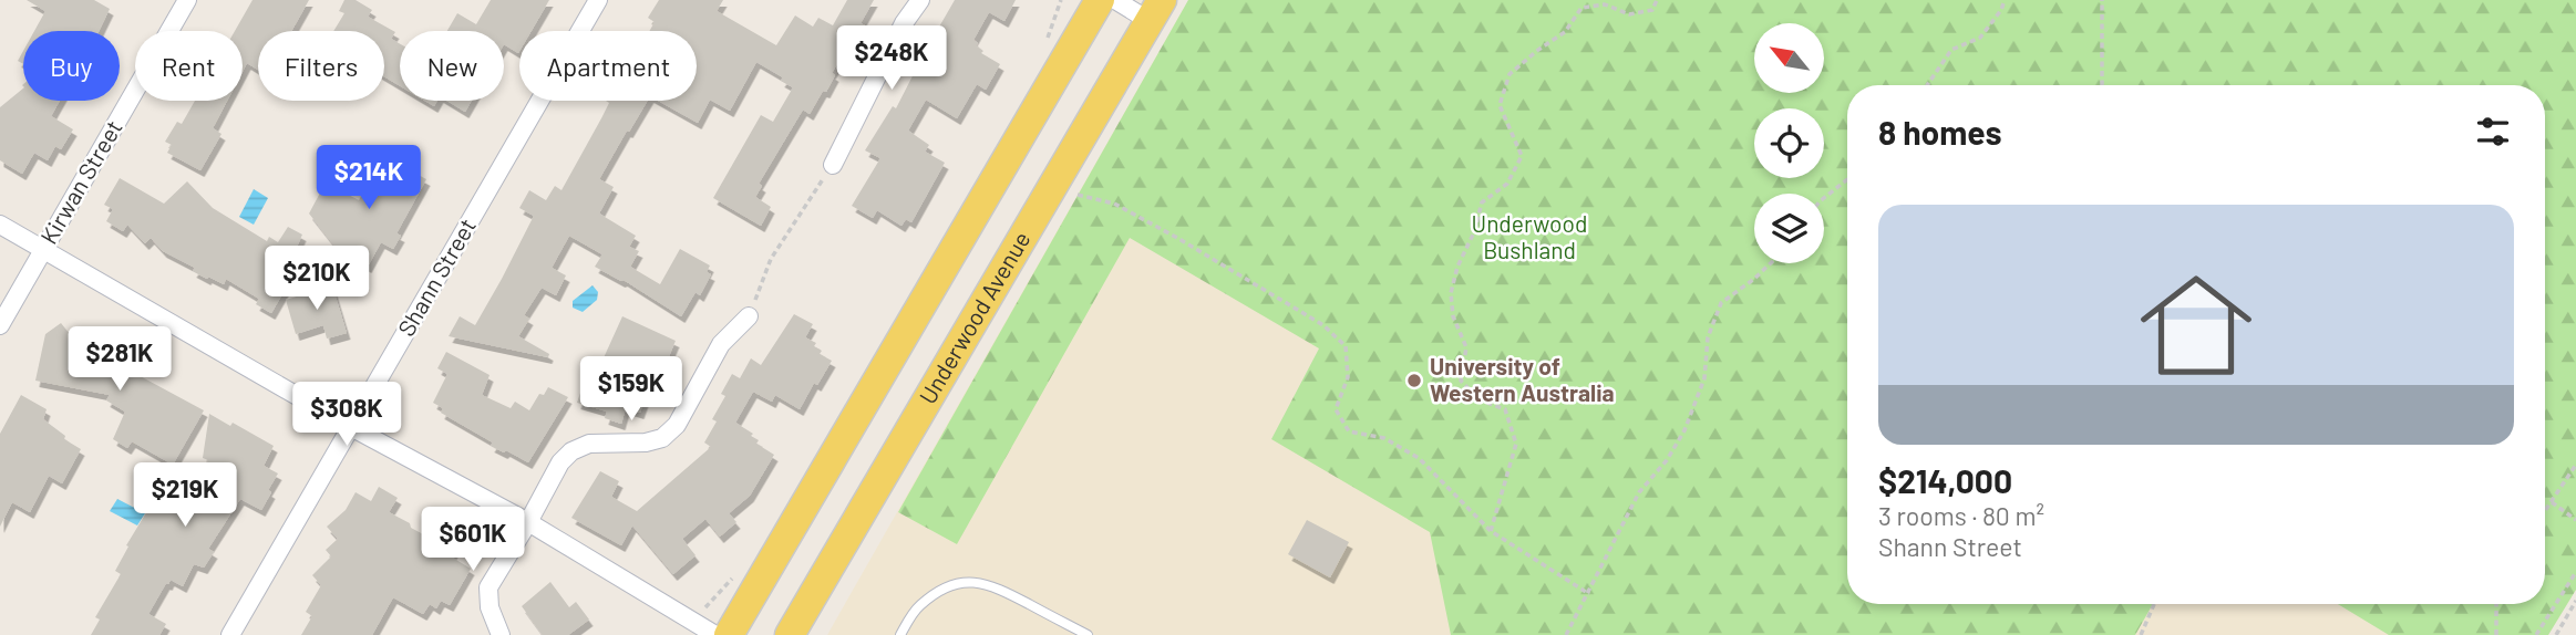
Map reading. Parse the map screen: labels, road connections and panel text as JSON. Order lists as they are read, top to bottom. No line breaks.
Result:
{"streets":{"main road":["Underwood Avenue"],"street":["Kirwan Street","Shann Street"]},"parks":["Underwood Bushland"],"places":["University of Western Australia"],"north":"top left","page":{"price":["$248K","$214K","$210K","$281K","$159K","$308K","$219K","$601K"],"chip":["Buy","Rent","Filters","New","Apartment"],"heading":"8 homes","list":[{"name":"$214,000","note":"3 rooms · 80 m² · Shann Street"}]}}
